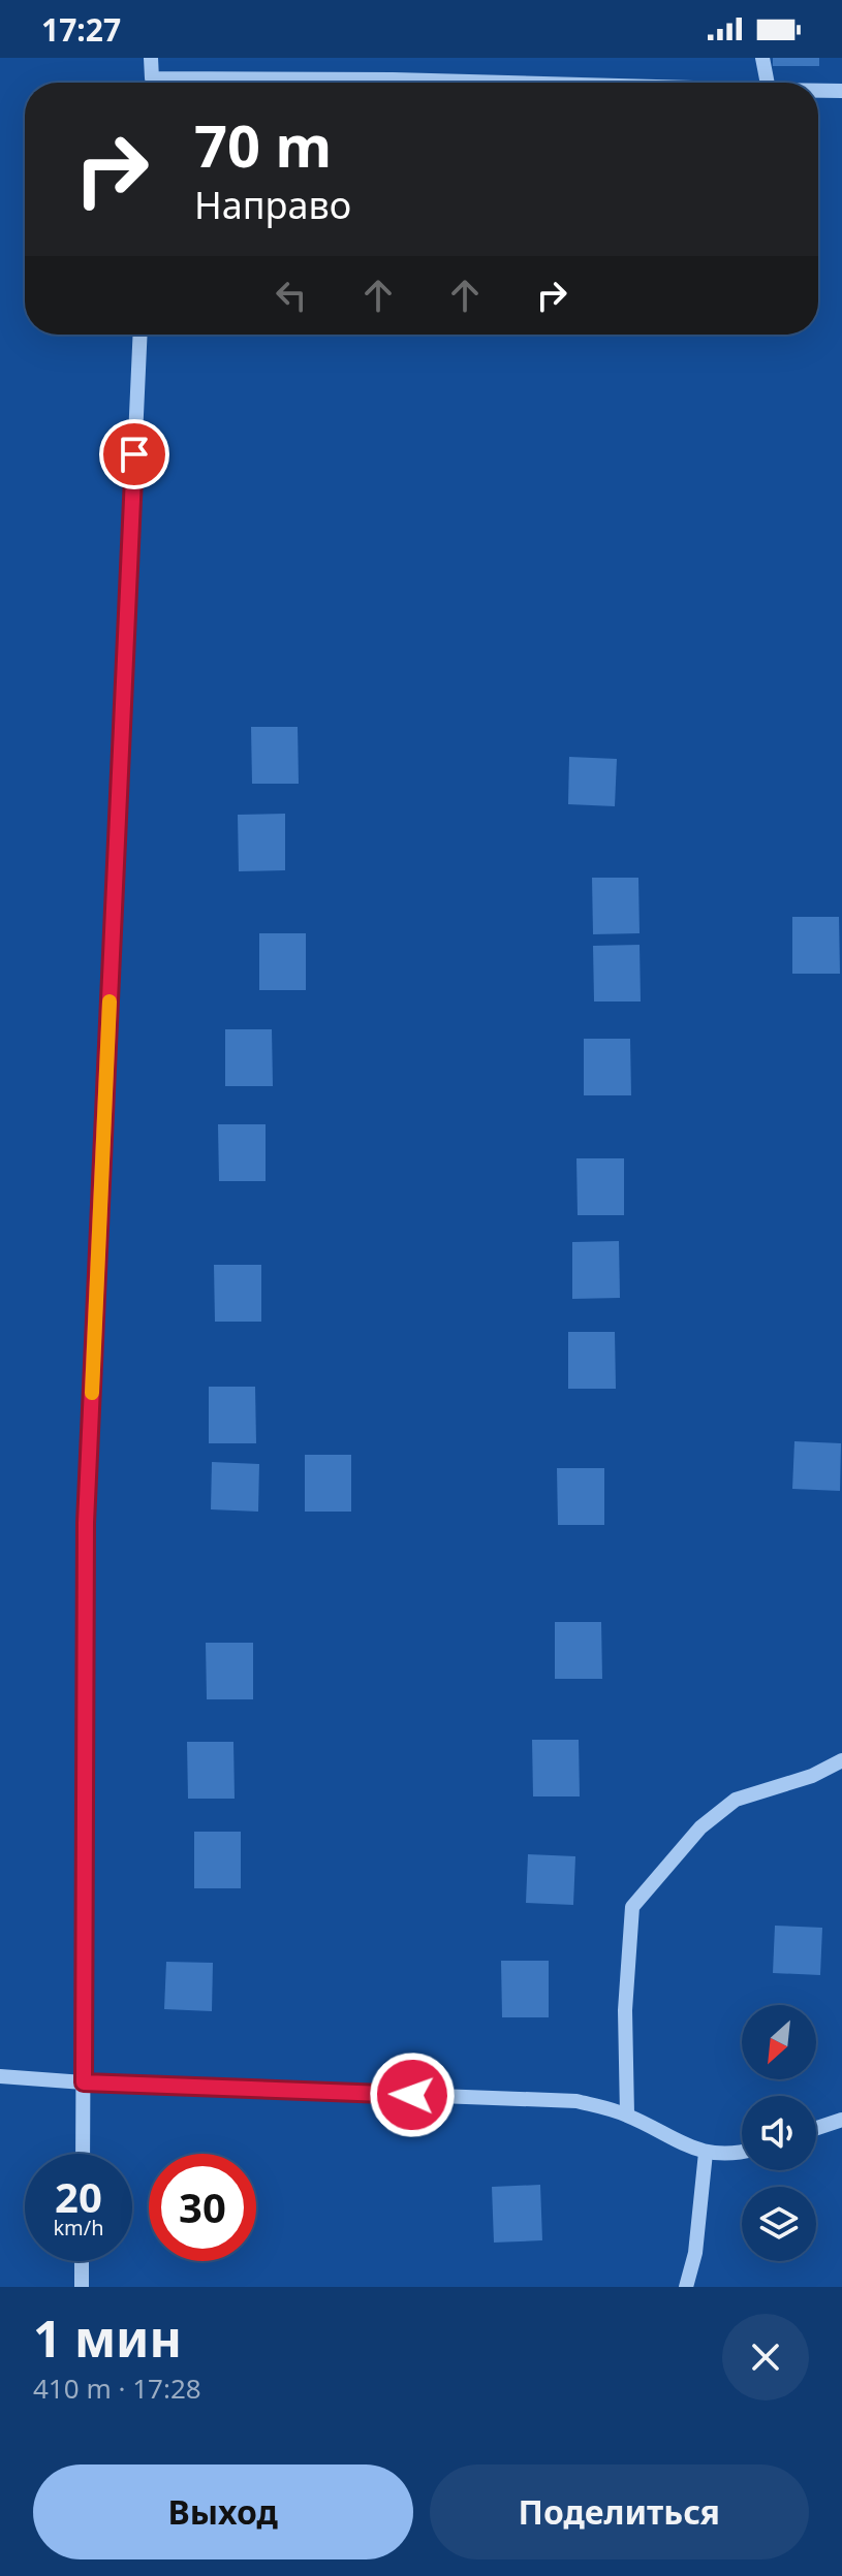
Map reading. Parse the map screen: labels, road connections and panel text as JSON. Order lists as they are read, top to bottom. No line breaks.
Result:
{"north":"bottom left","page":{"status":"17:27","turn":["70 m","Направо"],"speed":"20 km/h","limit":"30","heading":["1 мин","410 m · 17:28"],"buttons":["Выход","Поделиться"]}}
